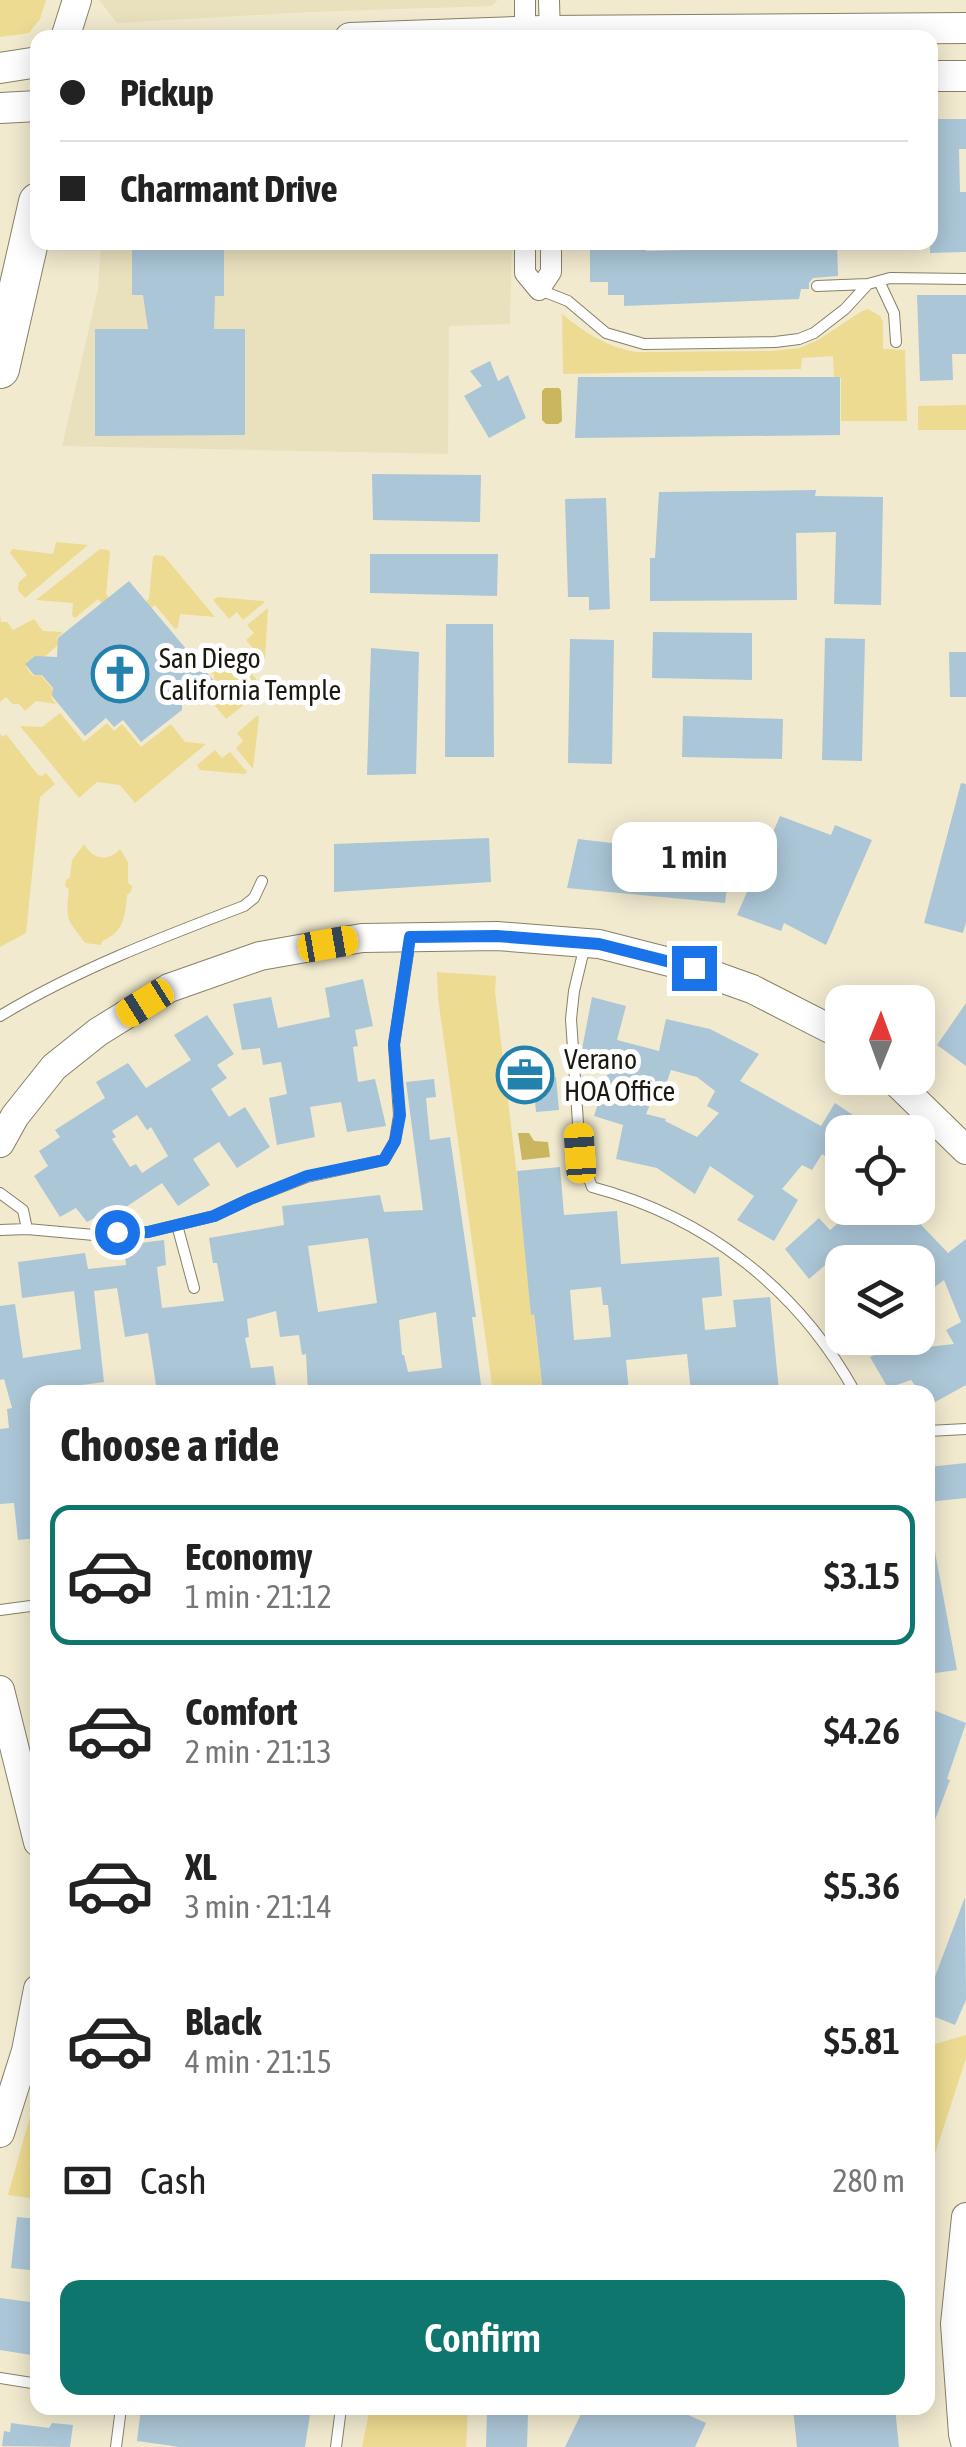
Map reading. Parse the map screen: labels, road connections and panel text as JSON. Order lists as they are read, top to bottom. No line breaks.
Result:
{"places":{"church":["San Diego California Temple"],"office":["Verano HOA Office"]},"north":"top","page":{"banner":["Pickup","Charmant Drive"],"bubble":"1 min","heading":"Choose a ride","list":[{"name":"Economy","note":"1 min · 21:12","value":"$3.15"},{"name":"Comfort","note":"2 min · 21:13","value":"$4.26"},{"name":"XL","note":"3 min · 21:14","value":"$5.36"},{"name":"Black","note":"4 min · 21:15","value":"$5.81"}],"pay":["Cash","280 m"],"buttons":"Confirm"}}
